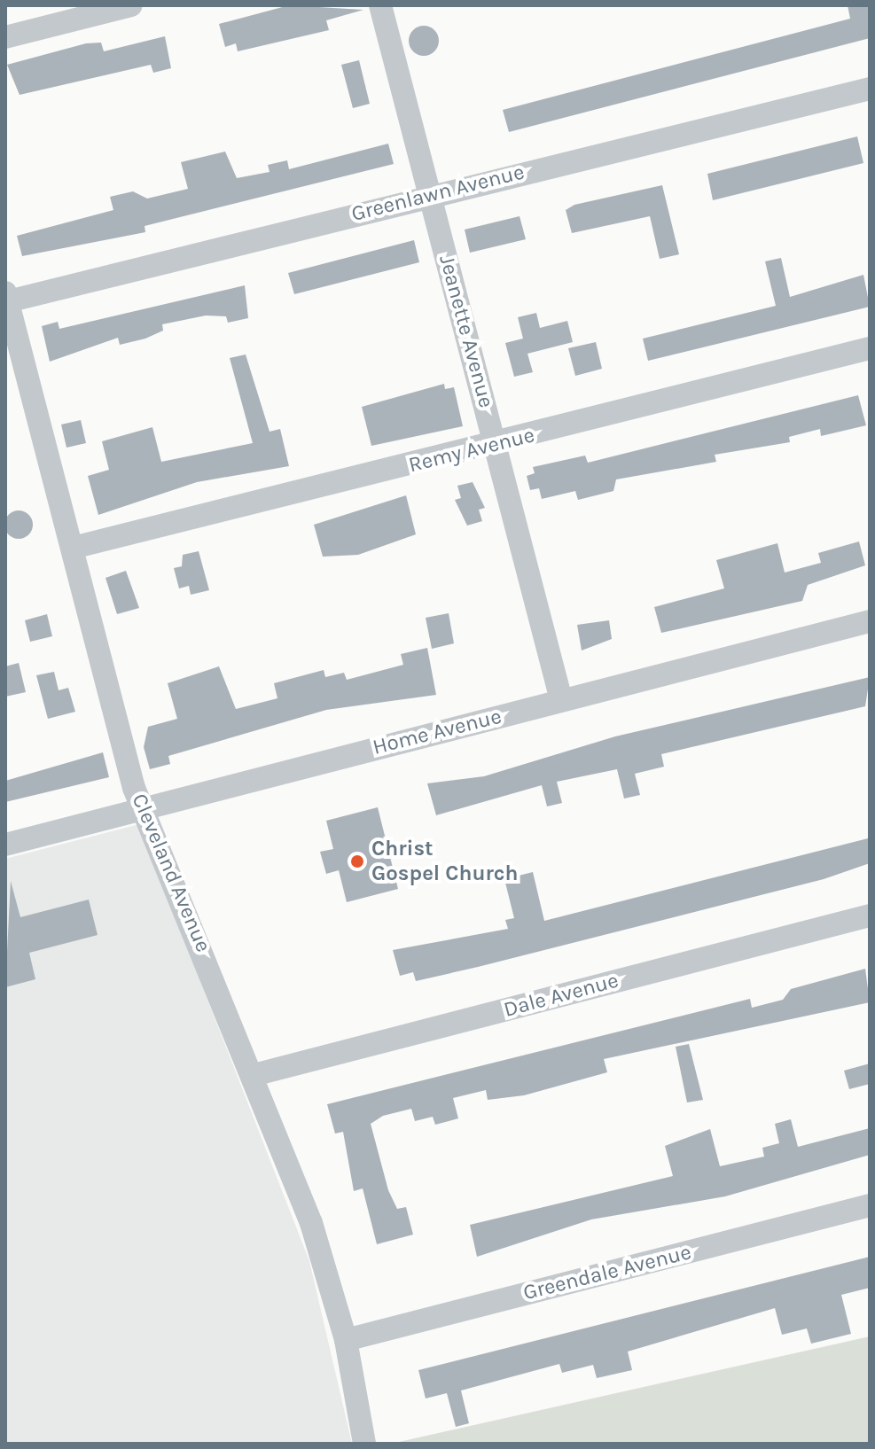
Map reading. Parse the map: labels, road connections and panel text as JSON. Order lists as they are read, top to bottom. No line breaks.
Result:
{"streets":{"street":["Greenlawn Avenue","Jeanette Avenue","Remy Avenue","Home Avenue","Cleveland Avenue","Dale Avenue","Greendale Avenue"]},"crossings":[["Greenlawn Avenue","Jeanette Avenue"],["Greenlawn Avenue","Cleveland Avenue"],["Jeanette Avenue","Remy Avenue"],["Jeanette Avenue","Home Avenue"],["Remy Avenue","Cleveland Avenue"],["Home Avenue","Cleveland Avenue"],["Cleveland Avenue","Dale Avenue"],["Cleveland Avenue","Greendale Avenue"]],"places":["Christ Gospel Church"]}
